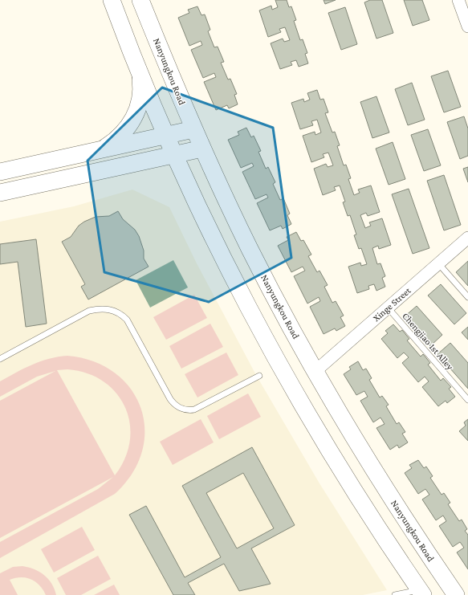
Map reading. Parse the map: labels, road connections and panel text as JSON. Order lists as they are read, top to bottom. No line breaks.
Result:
{"streets":{"main road":["Nanyungkou Road"],"street":["Xinge Street"],"lane":["Chengjiao 1st Alley"]},"crossings":[["Nanyungkou Road","Xinge Street"],["Xinge Street","Chengjiao 1st Alley"]]}
